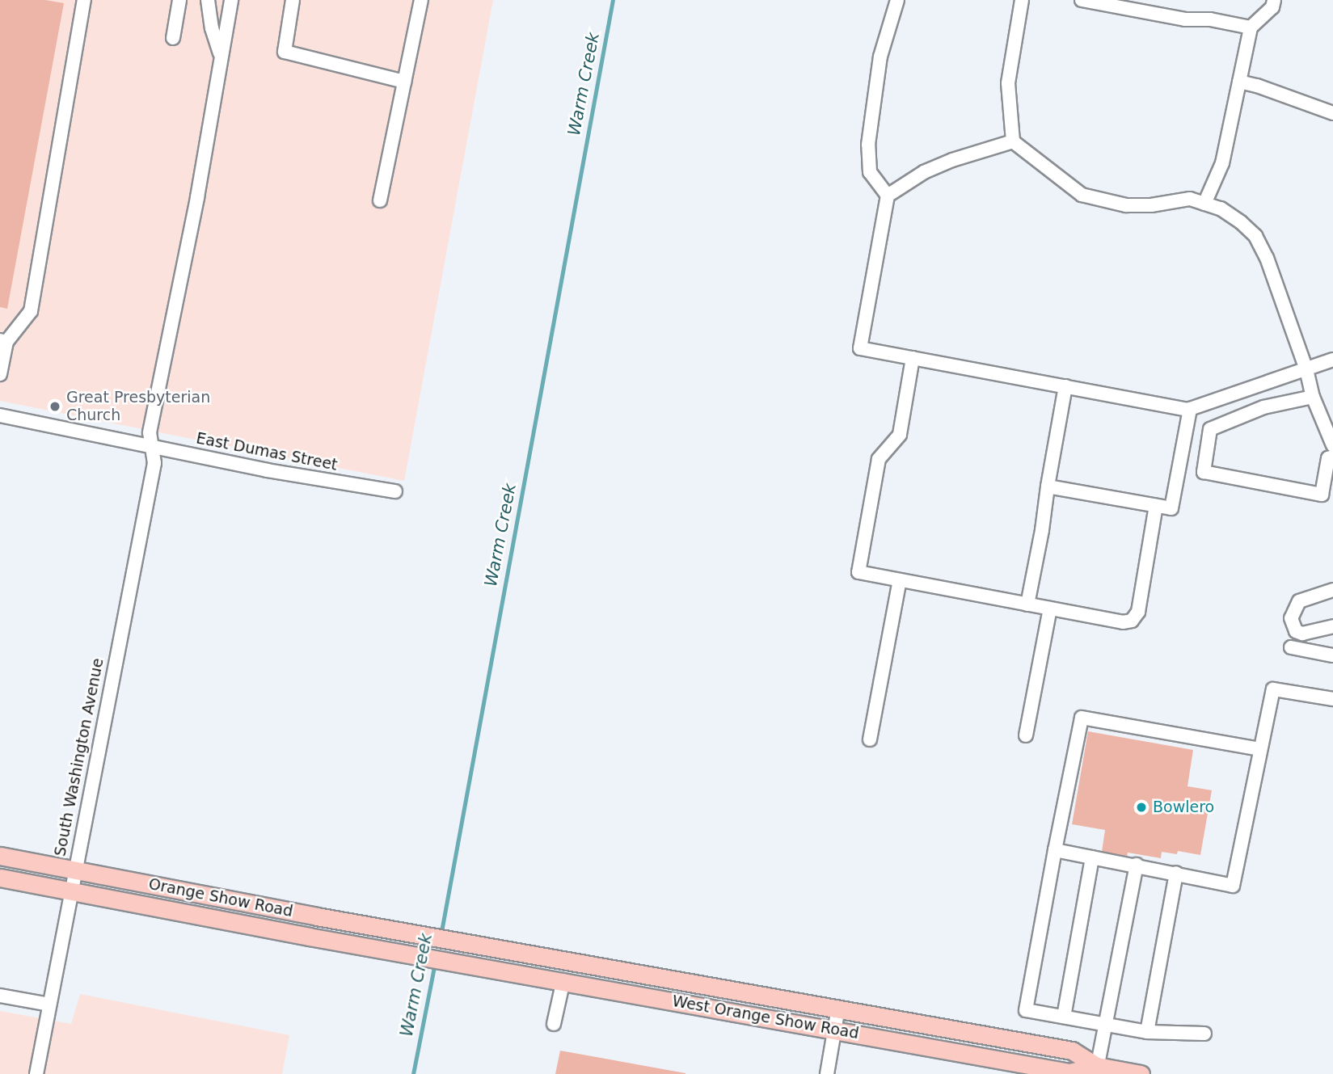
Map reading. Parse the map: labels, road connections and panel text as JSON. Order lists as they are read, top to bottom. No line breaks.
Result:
{"streets":{"main road":["Orange Show Road","West Orange Show Road"],"street":["East Dumas Street","South Washington Avenue"]},"crossings":[["East Dumas Street","South Washington Avenue"],["South Washington Avenue","Orange Show Road"],["Orange Show Road","West Orange Show Road"]],"water":["Warm Creek"],"places":["Great Presbyterian Church","Bowlero"]}
